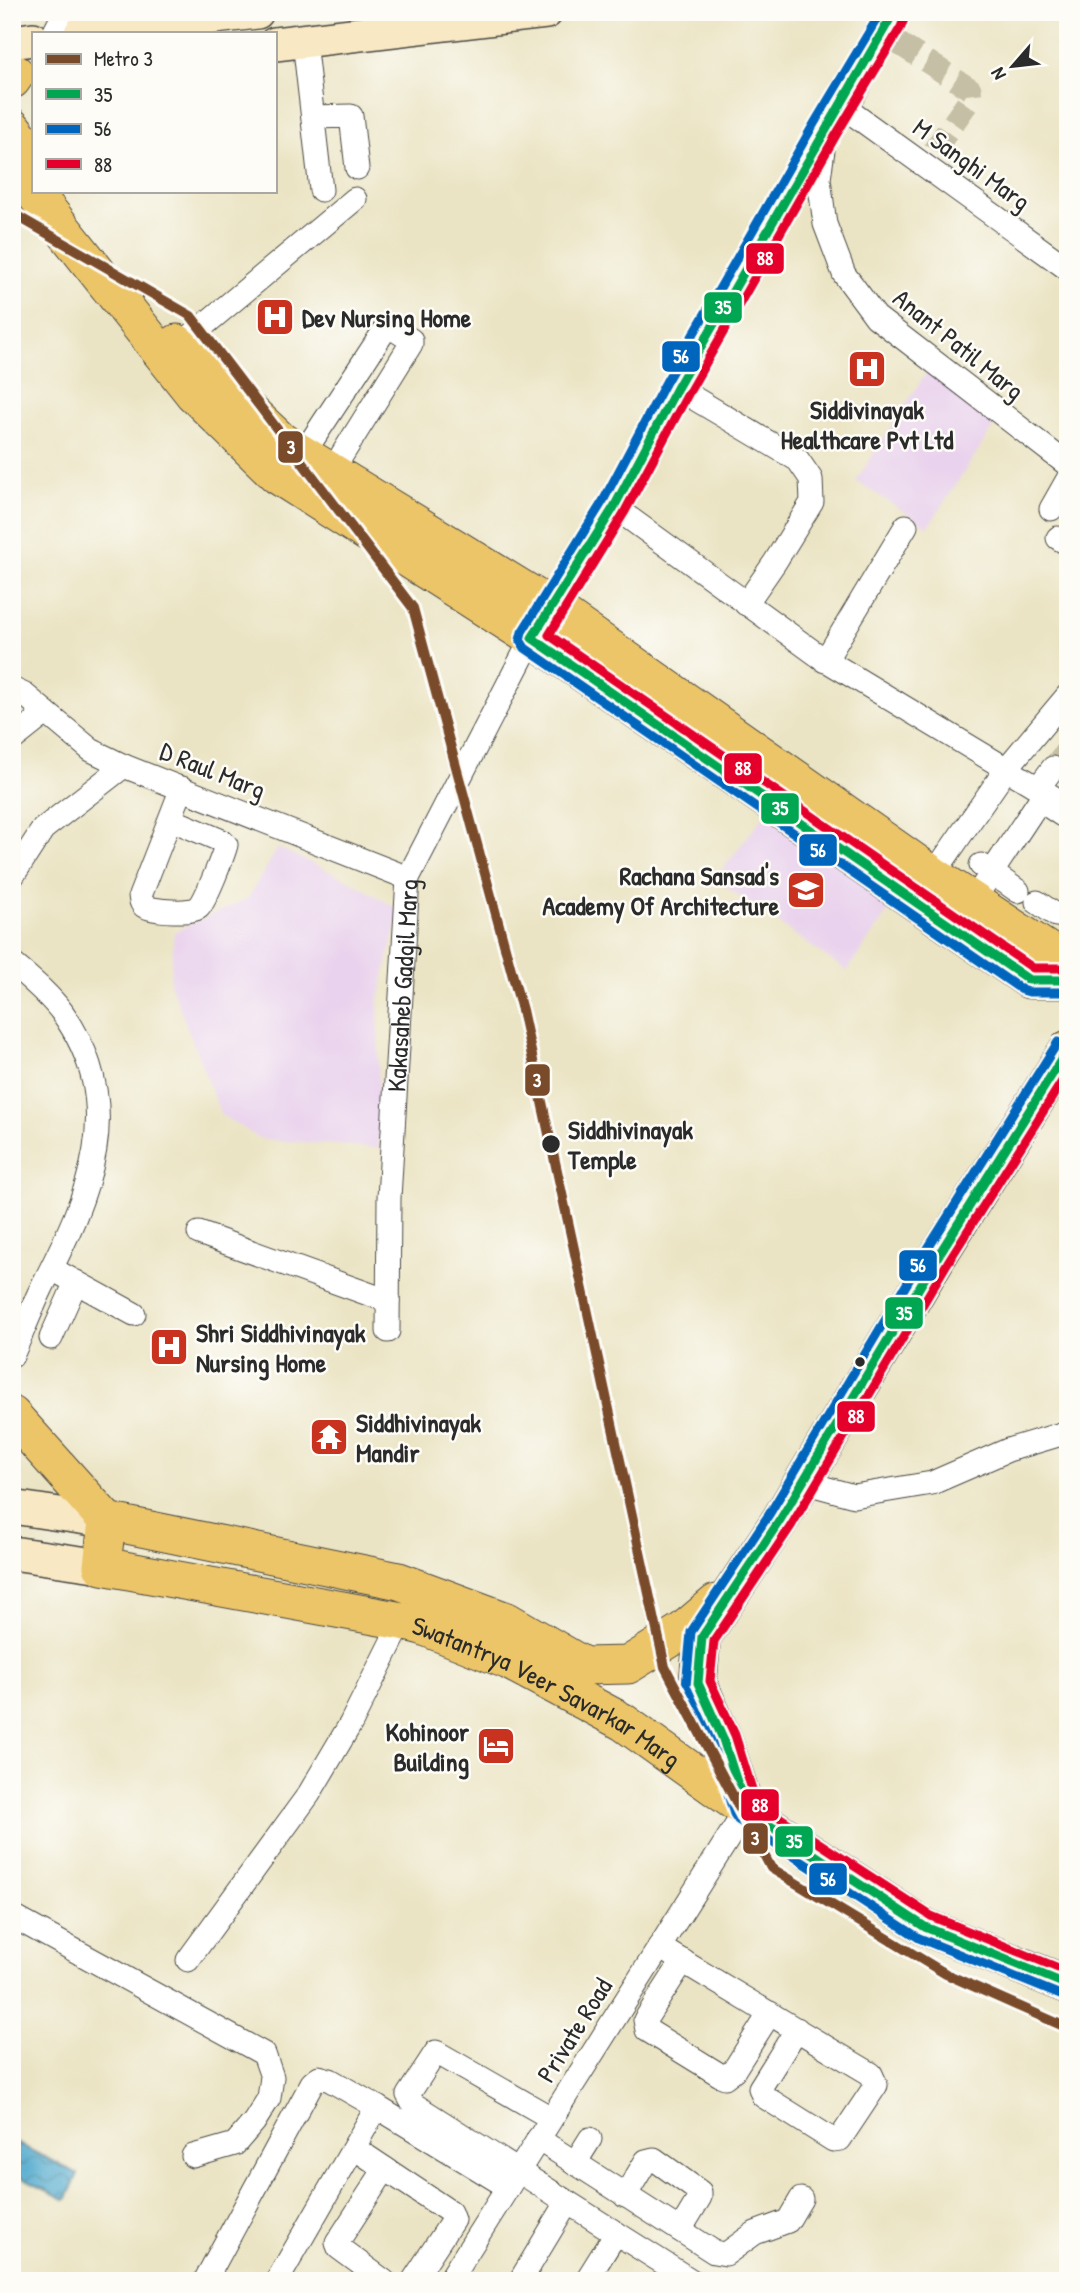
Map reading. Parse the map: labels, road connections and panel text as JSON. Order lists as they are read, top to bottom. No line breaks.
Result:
{"streets":{"main road":["Kakasaheb Gadgil Marg","Swatantrya Veer Savarkar Marg"],"street":["M Sanghi Marg","Anant Patil Marg","D Raul Marg","Private Road"]},"crossings":[["M Sanghi Marg","Anant Patil Marg"],["M Sanghi Marg","Kakasaheb Gadgil Marg"],["Anant Patil Marg","Kakasaheb Gadgil Marg"],["D Raul Marg","Kakasaheb Gadgil Marg"],["Swatantrya Veer Savarkar Marg","Private Road"]],"places":{"hospital":["Dev Nursing Home","Siddivinayak Healthcare Pvt Ltd","Shri Siddhivinayak Nursing Home"],"school or university":["Rachana Sansad's Academy Of Architecture"],"other":["Siddhivinayak Temple"],"temple":["Siddhivinayak Mandir"],"hotel":["Kohinoor Building"]},"lines":["transit line 35","transit line 56","transit line 88","metro line 3"],"legend":["Metro 3","35","56","88"],"north":"bottom left"}
